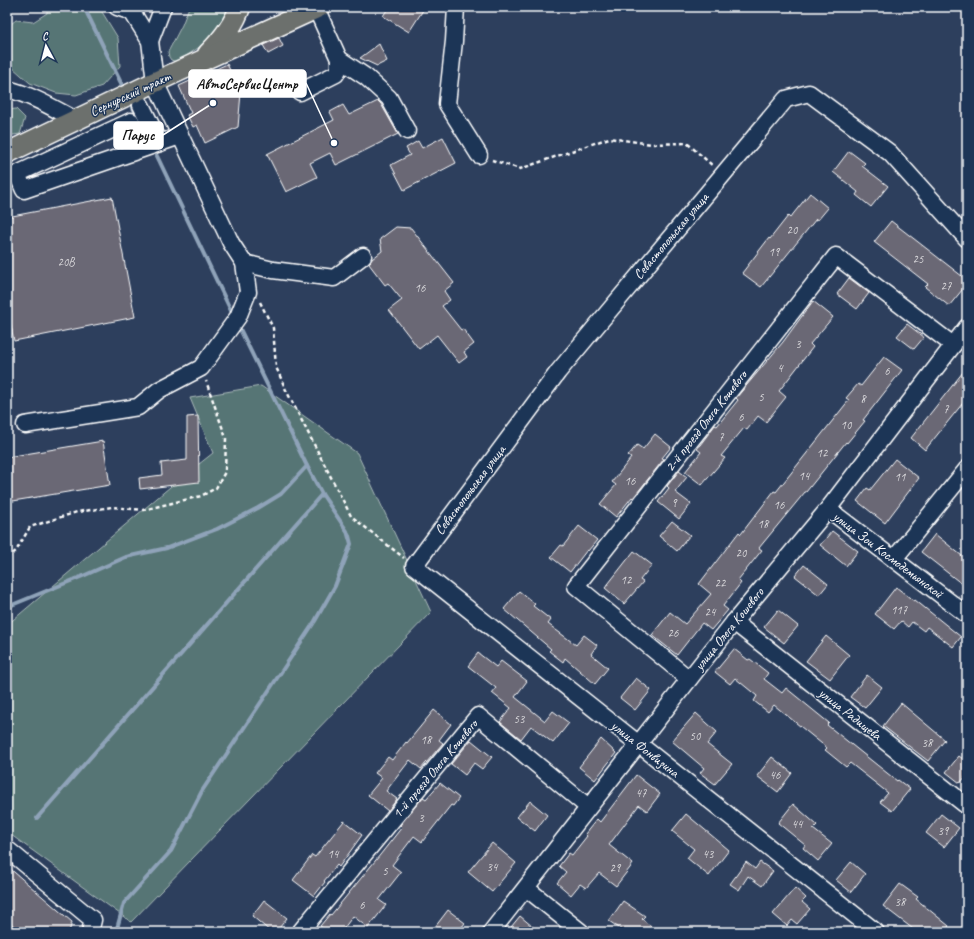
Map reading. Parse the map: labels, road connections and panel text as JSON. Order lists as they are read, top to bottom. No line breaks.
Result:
{"streets":{"main road":["Сернурский тракт"],"street":["Севастопольская улица","2-й проезд Олега Кошевого","улица Зои Космодемьянской","улица Олега Кошевого","улица Радищева","улица Фонвизина","1-й проезд Олега Кошевого"]},"crossings":[["Севастопольская улица","улица Фонвизина"],["2-й проезд Олега Кошевого","улица Олега Кошевого"],["улица Зои Космодемьянской","улица Олега Кошевого"],["улица Олега Кошевого","улица Радищева"],["улица Олега Кошевого","улица Фонвизина"],["улица Олега Кошевого","1-й проезд Олега Кошевого"]],"places":["Парус","АвтоСервисЦентр"],"house_numbers":["20","19","25","20В","27","16","3","4","6","5","8","7","6","10","7","12","14","11","16","9","16","18","20","12","22","117","24","26","53","50","18","38","46","47","3","44","39","14","43","34","29","5","38","6"],"north":"top"}
